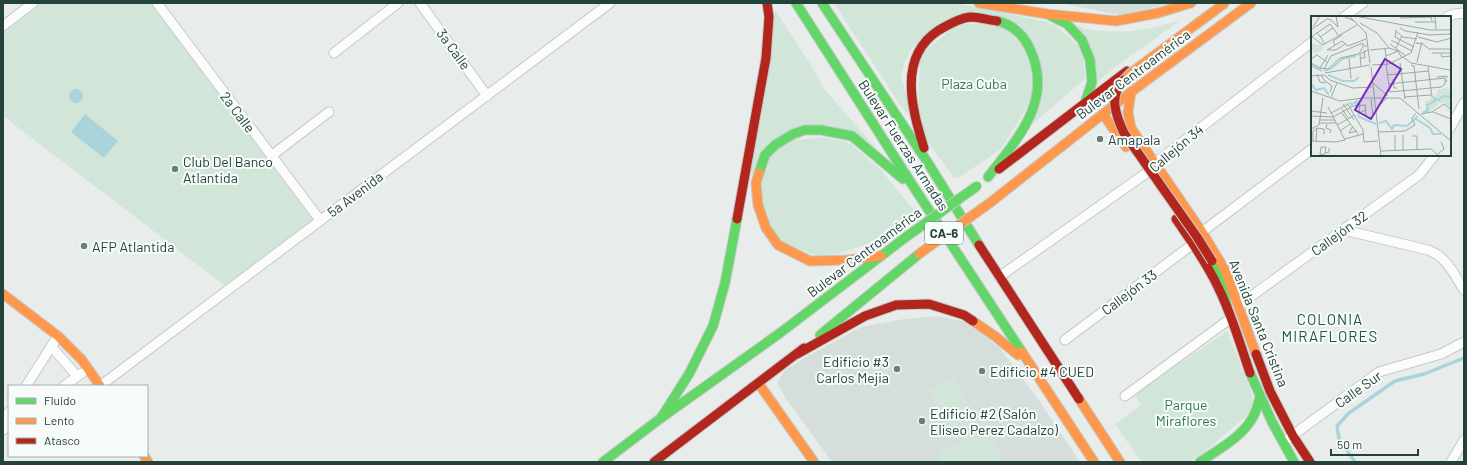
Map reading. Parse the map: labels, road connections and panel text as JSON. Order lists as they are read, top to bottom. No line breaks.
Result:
{"streets":{"main road":["Bulevar Centroamérica","Bulevar Fuerzas Armadas","CA-6","Avenida Santa Cristina"],"street":["3a Calle","2a Calle","Callejón 34","5a Avenida","Callejón 32","Callejón 33","Calle Sur"]},"crossings":[["3a Calle","5a Avenida"],["Bulevar Centroamérica","Avenida Santa Cristina"],["2a Calle","5a Avenida"],["Bulevar Fuerzas Armadas","Callejón 34"],["Callejón 34","Avenida Santa Cristina"],["Callejón 32","Avenida Santa Cristina"],["Callejón 33","Avenida Santa Cristina"],["Avenida Santa Cristina","Calle Sur"]],"districts":["COLONIA MIRAFLORES"],"parks":["Plaza Cuba","Parque Miraflores"],"places":["Amapala","Club Del Banco Atlantida","AFP Atlantida","Edificio #3 Carlos Mejia","Edificio #4 CUED","Edificio #2 (Salón Eliseo Perez Cadalzo)"],"legend":["Fluido","Lento","Atasco"],"scale_bar":"50 m"}
